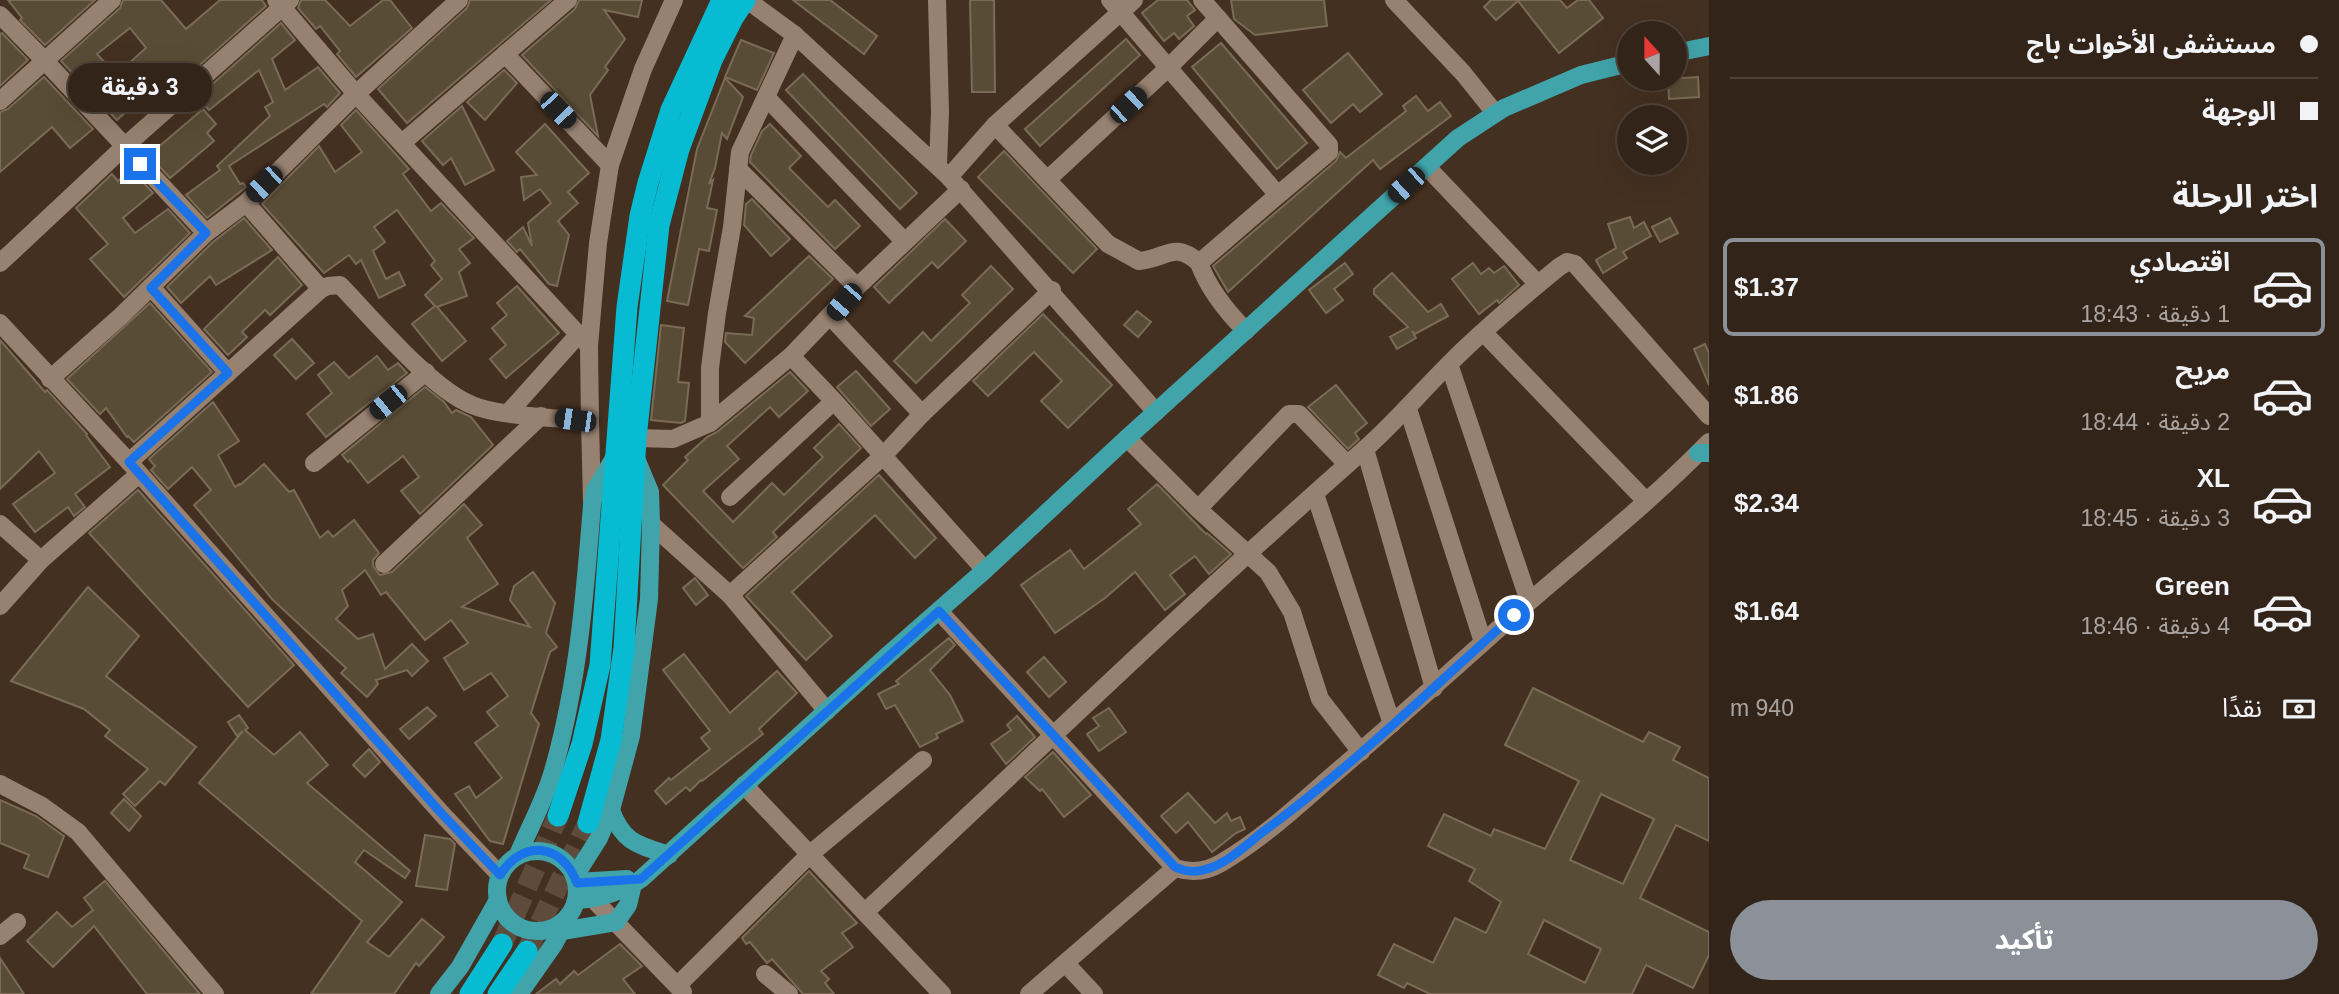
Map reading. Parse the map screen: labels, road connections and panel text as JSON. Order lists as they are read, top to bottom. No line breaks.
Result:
{"north":"top","page":{"banner":["مستشفى الأخوات باج","الوجهة"],"bubble":"3 دقيقة","heading":"اختر الرحلة","list":[{"name":"اقتصادي","note":"1 دقيقة · 18:43","value":"$1.37"},{"name":"مريح","note":"2 دقيقة · 18:44","value":"$1.86"},{"name":"XL","note":"3 دقيقة · 18:45","value":"$2.34"},{"name":"Green","note":"4 دقيقة · 18:46","value":"$1.64"}],"pay":["نقدًا","940 m"],"buttons":"تأكيد"}}
